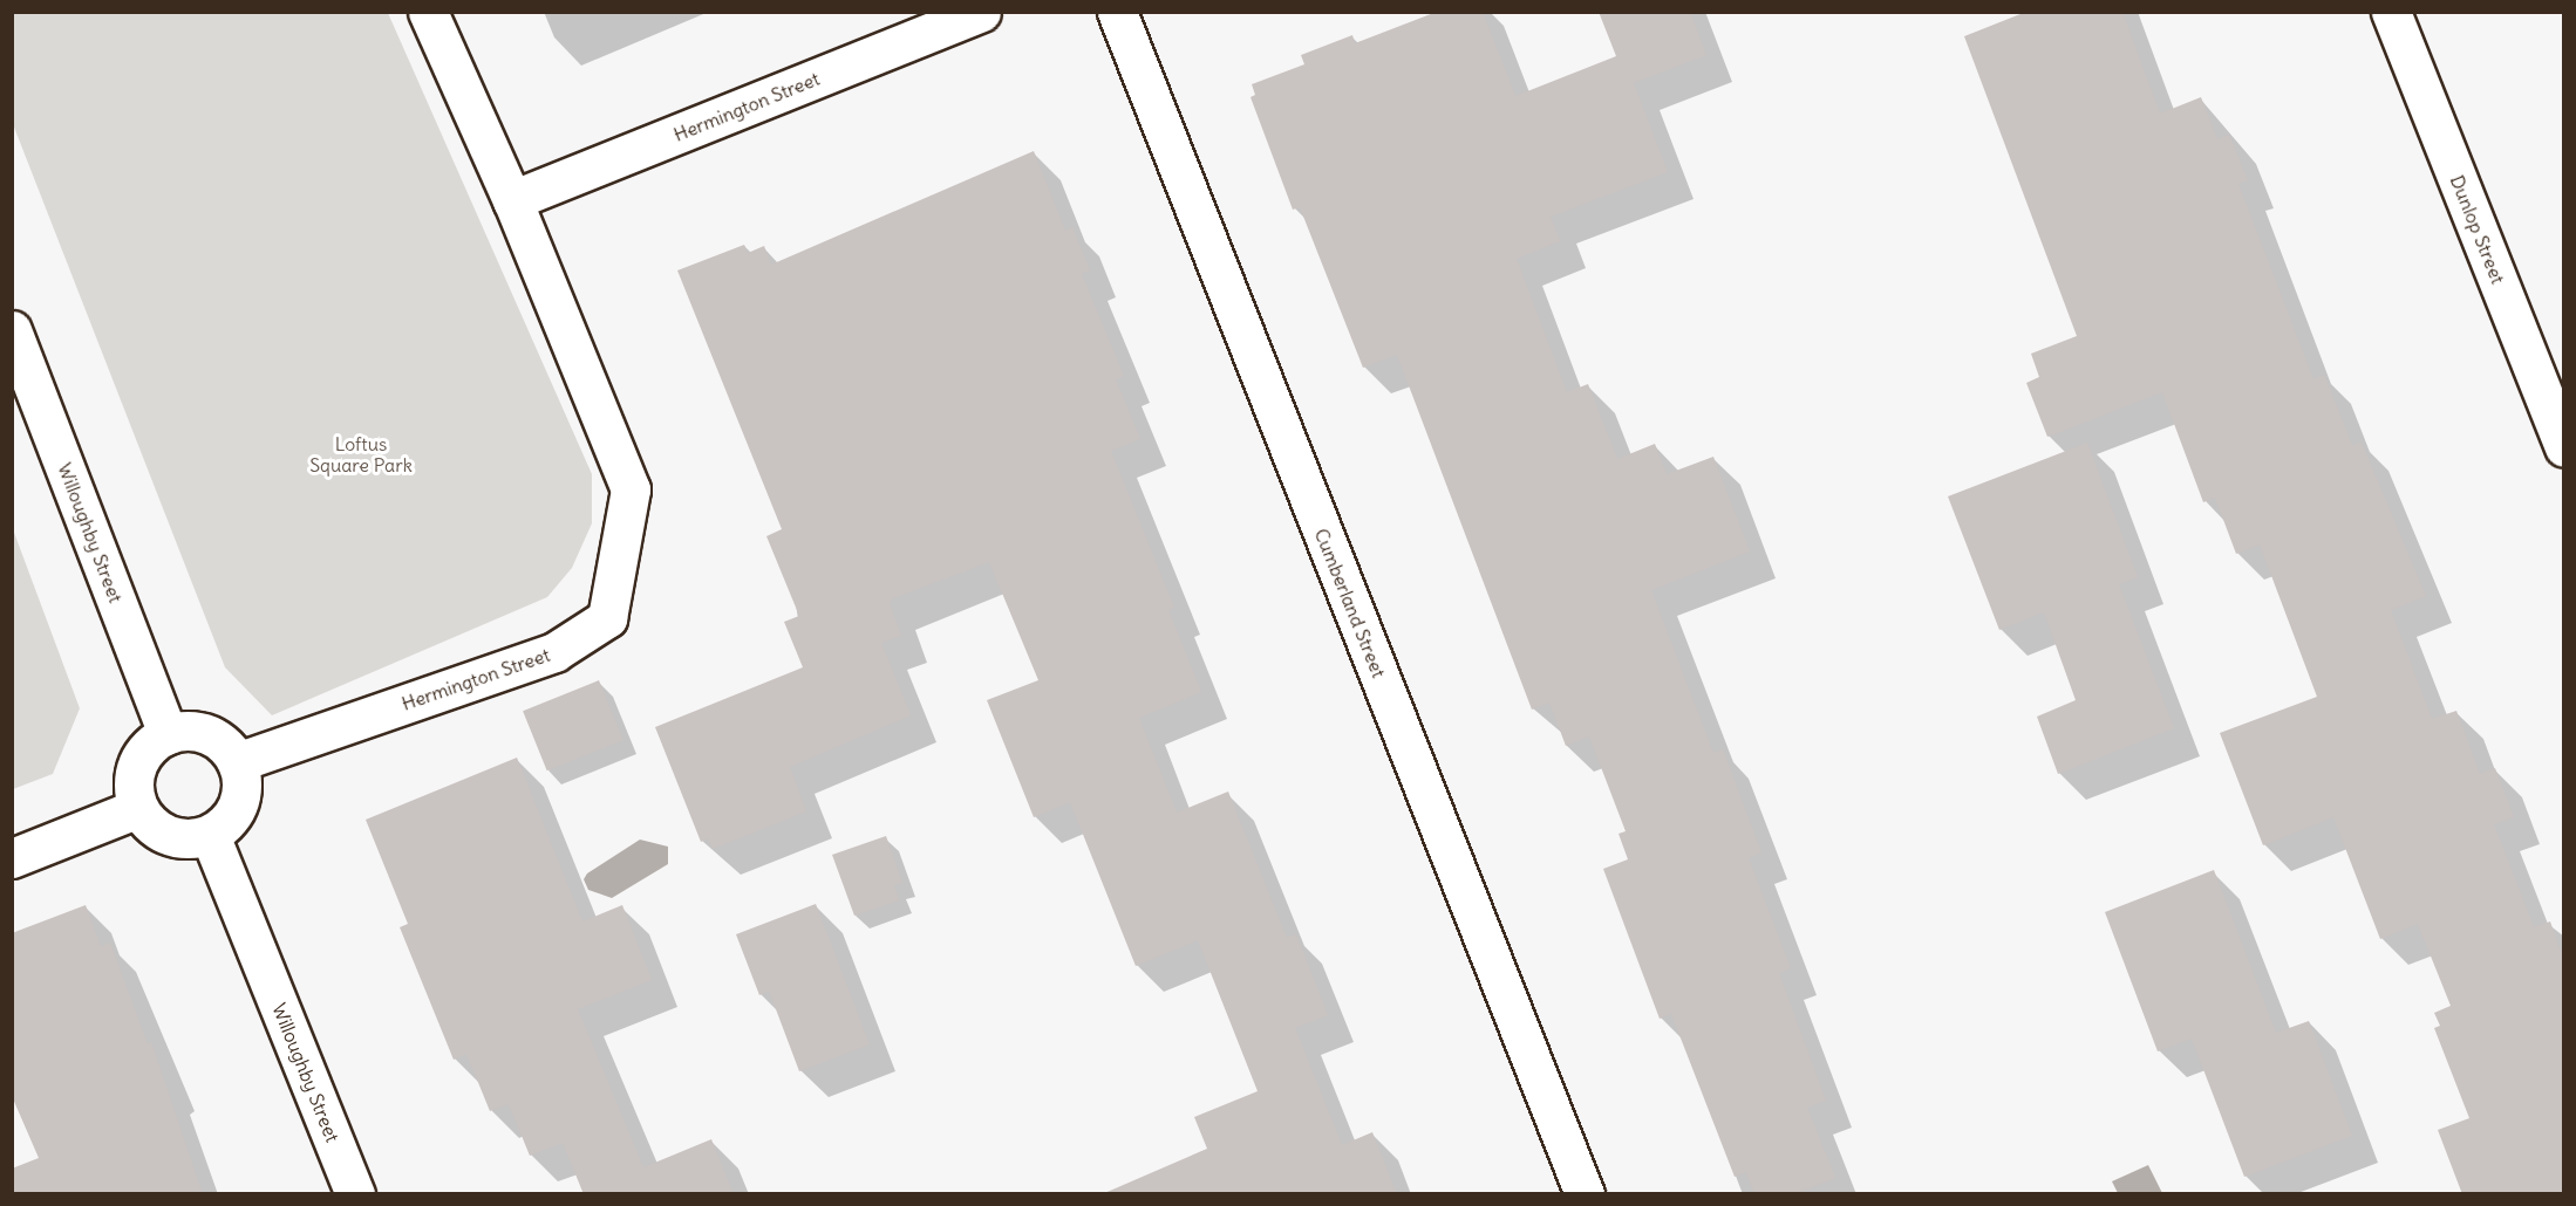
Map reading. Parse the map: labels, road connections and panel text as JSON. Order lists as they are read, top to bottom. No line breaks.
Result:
{"streets":{"street":["Hermington Street","Dunlop Street","Willoughby Street","Cumberland Street"]},"crossings":[["Hermington Street","Willoughby Street"]],"parks":["Loftus Square Park"]}
